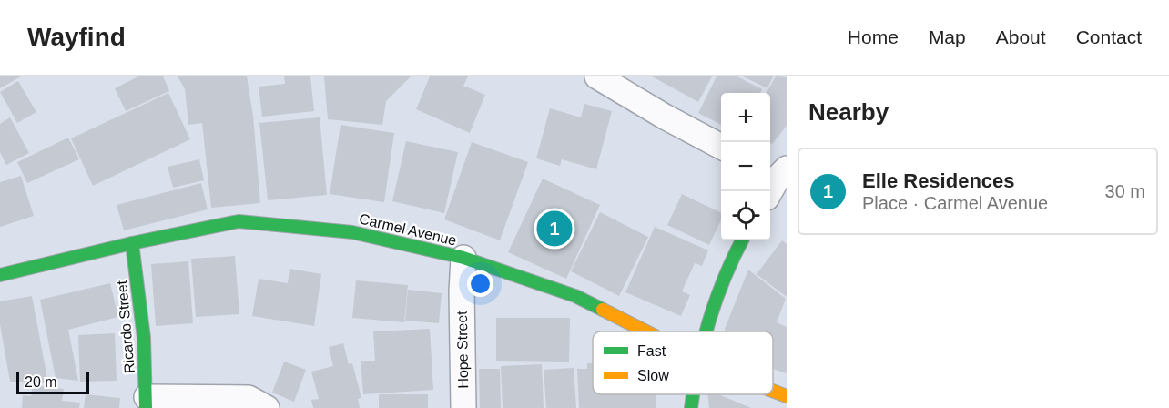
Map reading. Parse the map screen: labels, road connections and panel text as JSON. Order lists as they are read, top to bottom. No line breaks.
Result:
{"streets":{"street":["Carmel Avenue","Ricardo Street","Hope Street"]},"crossings":[["Carmel Avenue","Ricardo Street"],["Carmel Avenue","Hope Street"]],"legend":["Fast","Slow"],"scale_bar":"20 m","page":{"header":"Wayfind","nav":["Home","Map","About","Contact"],"heading":"Nearby","map_buttons":["+","−"],"list":[{"mark":"1","name":"Elle Residences","note":"Place · Carmel Avenue","value":"30 m"}],"pins":"1","scale":"20 m"}}
